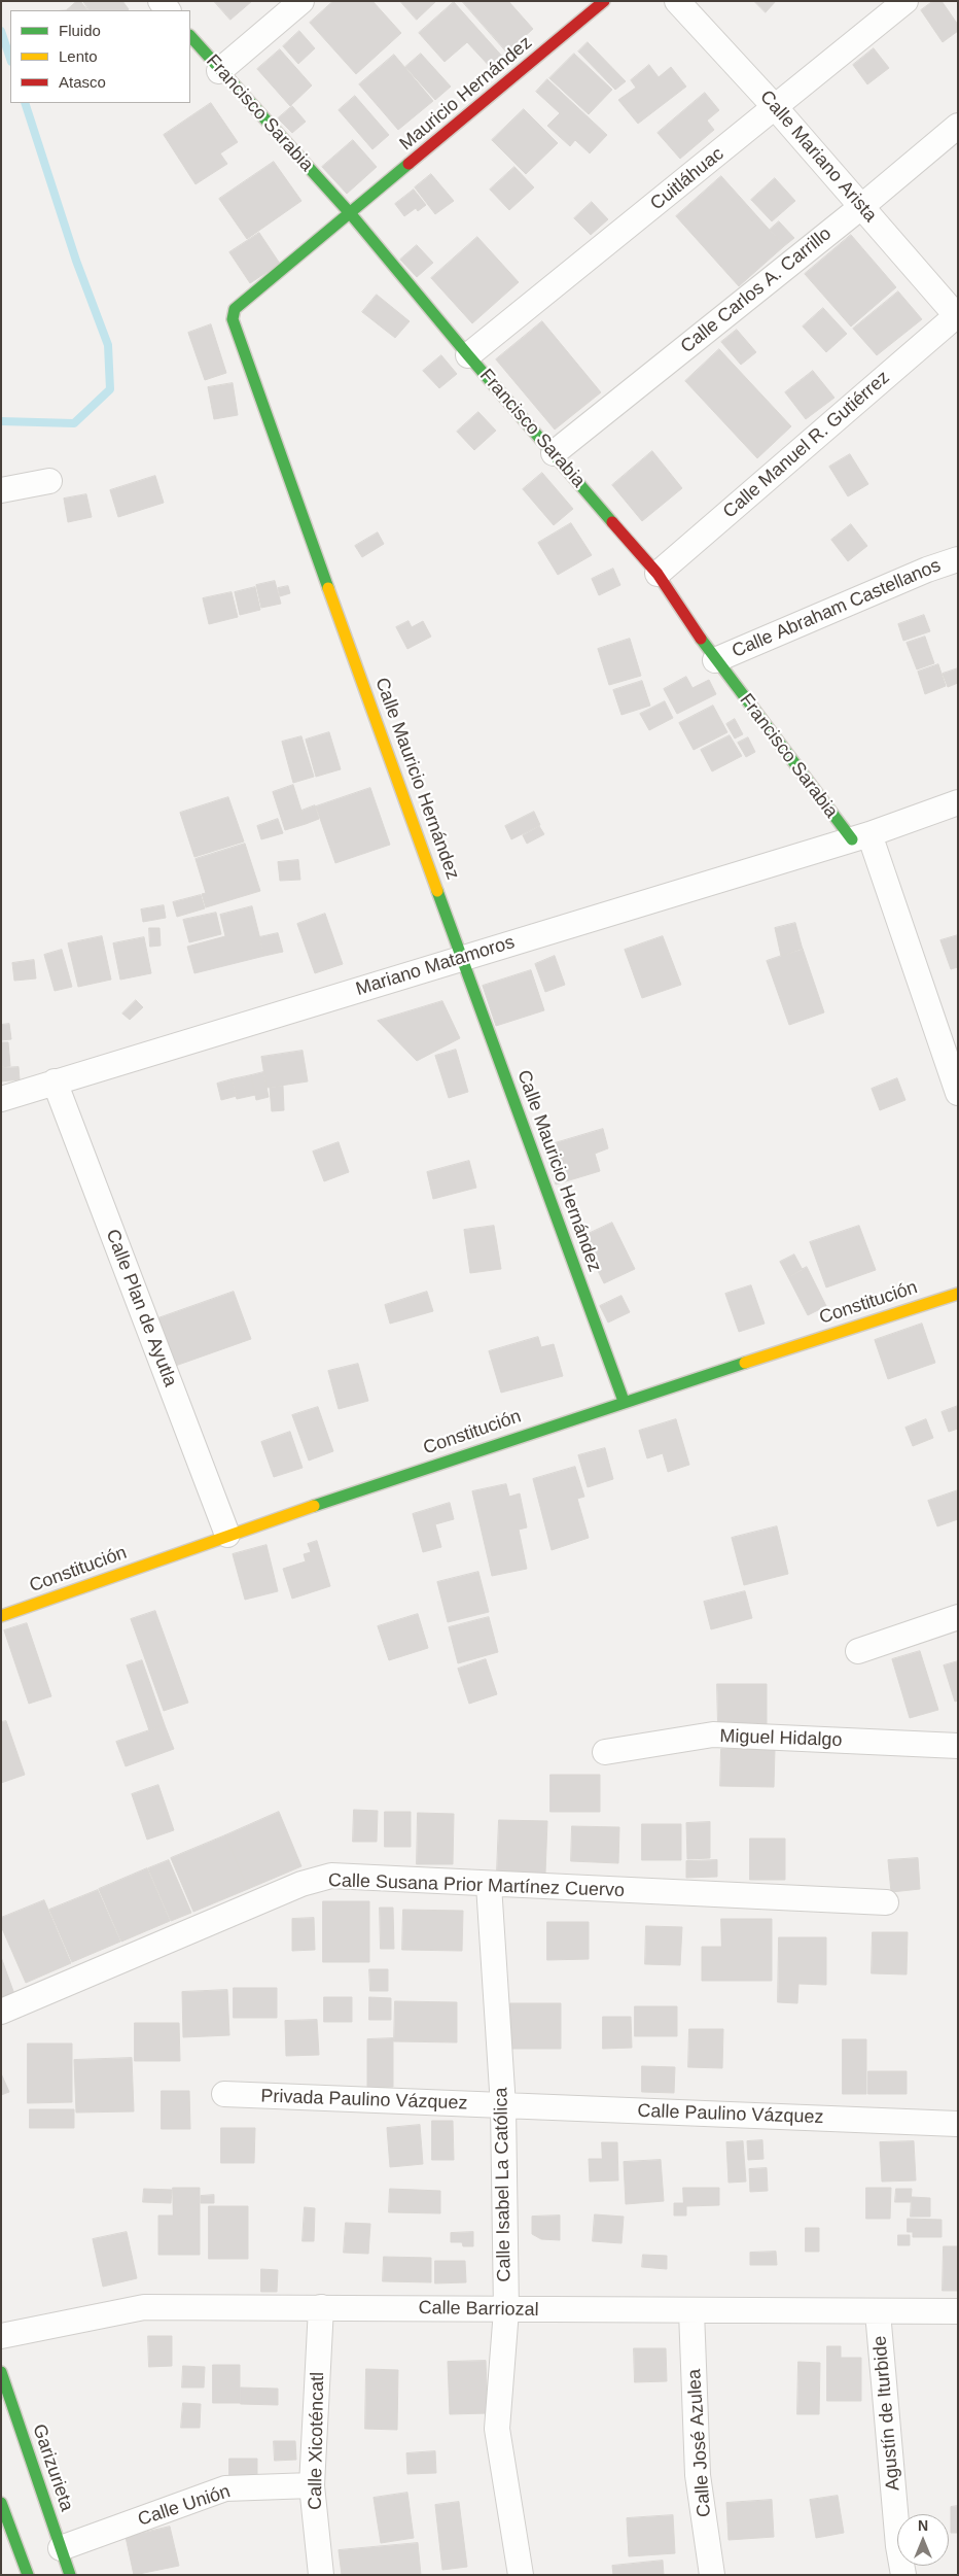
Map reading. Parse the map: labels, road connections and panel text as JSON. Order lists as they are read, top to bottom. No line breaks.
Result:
{"streets":{"street":["Mauricio Hernández","Francisco Sarabia","Calle Mariano Arista","Cuitláhuac","Calle Carlos A. Carrillo","Calle Manuel R. Gutiérrez","Calle Abraham Castellanos","Calle Mauricio Hernández","Mariano Matamoros","Constitución","Calle Plan de Ayutla","Miguel Hidalgo","Calle Susana Prior Martínez Cuervo","Privada Paulino Vázquez","Calle Paulino Vázquez","Calle Isabel La Católica","Calle Barriozal","Agustín de Iturbide","Calle Xicoténcatl","Calle José Azulea","Garizurieta","Calle Unión"]},"crossings":[["Mauricio Hernández","Francisco Sarabia"],["Mauricio Hernández","Calle Mauricio Hernández"],["Francisco Sarabia","Cuitláhuac"],["Francisco Sarabia","Calle Carlos A. Carrillo"],["Francisco Sarabia","Calle Manuel R. Gutiérrez"],["Francisco Sarabia","Calle Abraham Castellanos"],["Francisco Sarabia","Calle Mauricio Hernández"],["Francisco Sarabia","Mariano Matamoros"],["Calle Mariano Arista","Cuitláhuac"],["Calle Mariano Arista","Calle Carlos A. Carrillo"],["Calle Mariano Arista","Calle Manuel R. Gutiérrez"],["Calle Mauricio Hernández","Mariano Matamoros"],["Calle Mauricio Hernández","Constitución"],["Mariano Matamoros","Calle Plan de Ayutla"],["Constitución","Calle Plan de Ayutla"],["Calle Susana Prior Martínez Cuervo","Calle Isabel La Católica"],["Privada Paulino Vázquez","Calle Paulino Vázquez"],["Privada Paulino Vázquez","Calle Isabel La Católica"],["Calle Paulino Vázquez","Calle Isabel La Católica"],["Calle Isabel La Católica","Calle Barriozal"],["Calle Barriozal","Agustín de Iturbide"],["Calle Barriozal","Calle Xicoténcatl"],["Calle Barriozal","Calle José Azulea"],["Calle Xicoténcatl","Calle Unión"],["Garizurieta","Calle Unión"]],"legend":["Fluido","Lento","Atasco"],"north":"top"}
